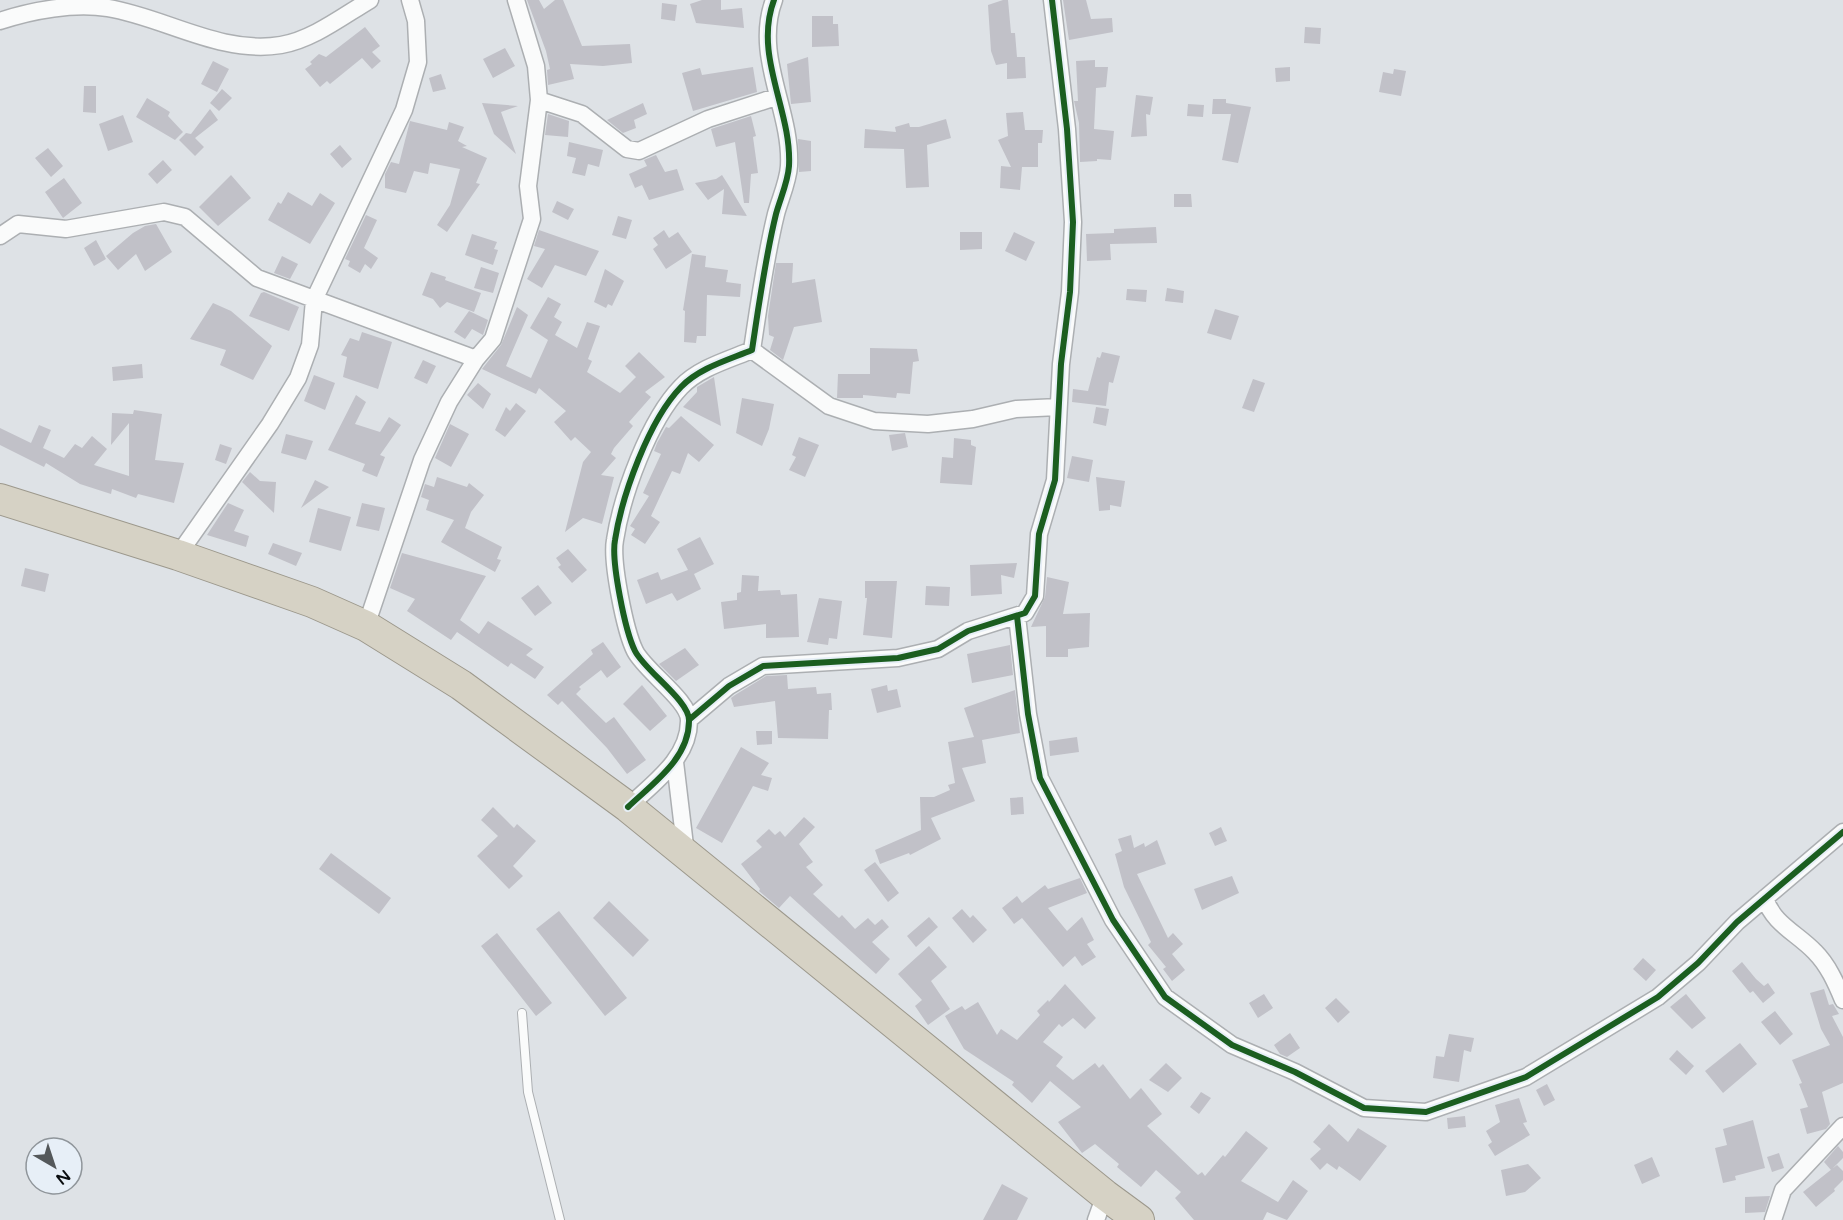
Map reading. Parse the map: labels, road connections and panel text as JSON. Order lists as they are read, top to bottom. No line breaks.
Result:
{"north":"bottom right"}
